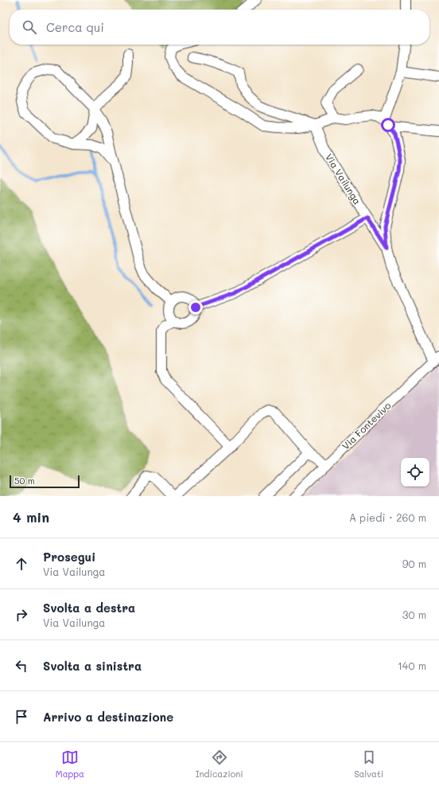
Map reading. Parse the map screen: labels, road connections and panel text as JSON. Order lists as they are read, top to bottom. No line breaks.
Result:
{"streets":{"street":["Via Vailunga","Via Fontevivo"]},"crossings":[["Via Vailunga","Via Fontevivo"]],"scale_bar":"50 m","page":{"search":"Cerca qui","scale":"50 m","heading":["4 min","A piedi · 260 m"],"list":[["Prosegui","Via Vailunga","90 m"],["Svolta a destra","Via Vailunga","30 m"],["Svolta a sinistra","140 m"],"Arrivo a destinazione"],"nav":["Mappa","Indicazioni","Salvati"]}}
